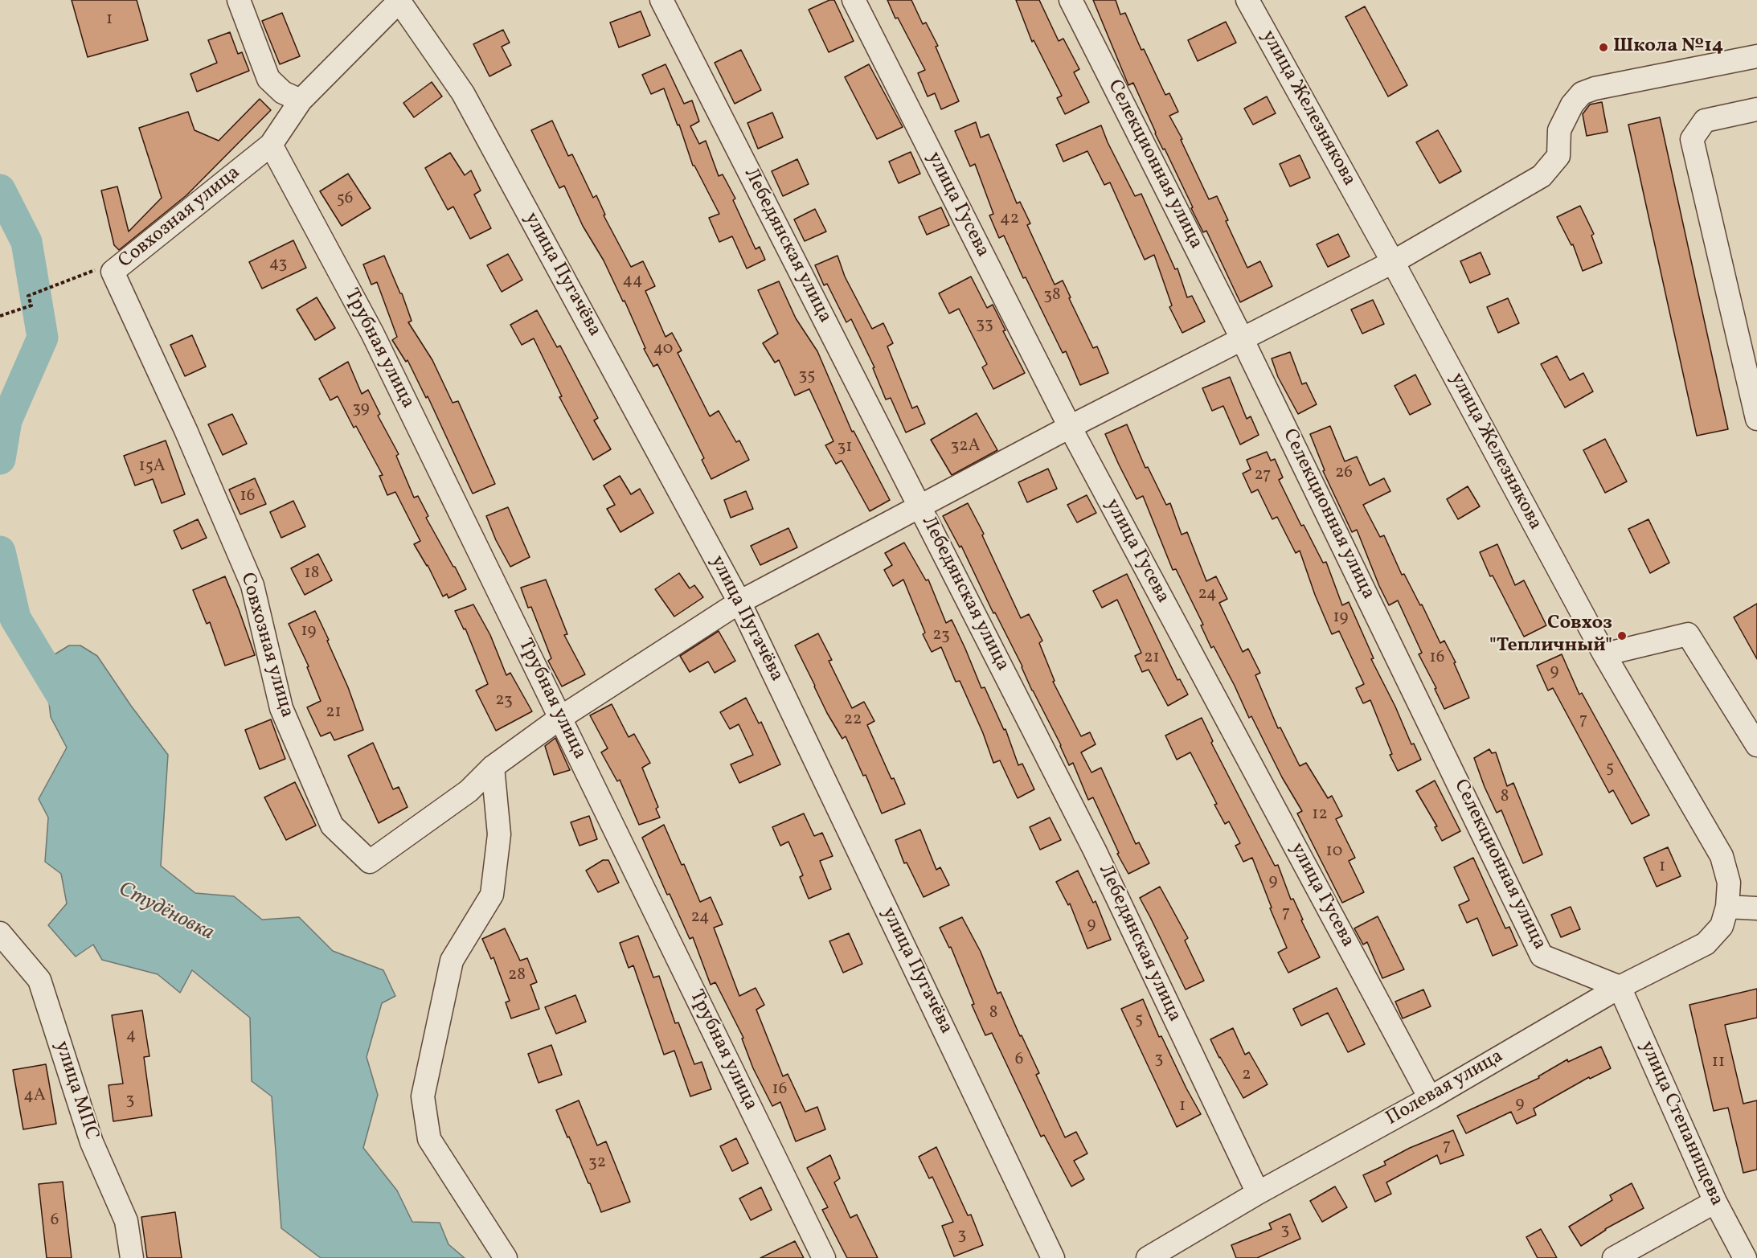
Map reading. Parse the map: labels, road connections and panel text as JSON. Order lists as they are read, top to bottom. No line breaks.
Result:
{"streets":{"street":["улица Железнякова","Селекционная улица","улица Гусева","Совхозная улица","Лебедянская улица","улица Пугачёва","Трубная улица","Полевая улица","улица МПС","улица Степанищева"]},"crossings":[["улица Железнякова","Полевая улица"],["Селекционная улица","Полевая улица"],["Селекционная улица","улица Степанищева"],["улица Гусева","Полевая улица"],["Совхозная улица","улица Пугачёва"],["Совхозная улица","Трубная улица"],["Лебедянская улица","Полевая улица"],["Полевая улица","улица Степанищева"]],"water":["Студёновка"],"places":["Школа №14","Совхоз \"Тепличный\""],"house_numbers":["1","56","42","43","44","38","33","40","35","39","32А","31","15А","26","27","16","18","24","19","19","23","21","16","9","23","21","22","7","5","8","12","10","1","9","7","24","9","28","8","5","4","3","6","11","2","16","4А","3","9","1","7","32","6","3","3"]}
